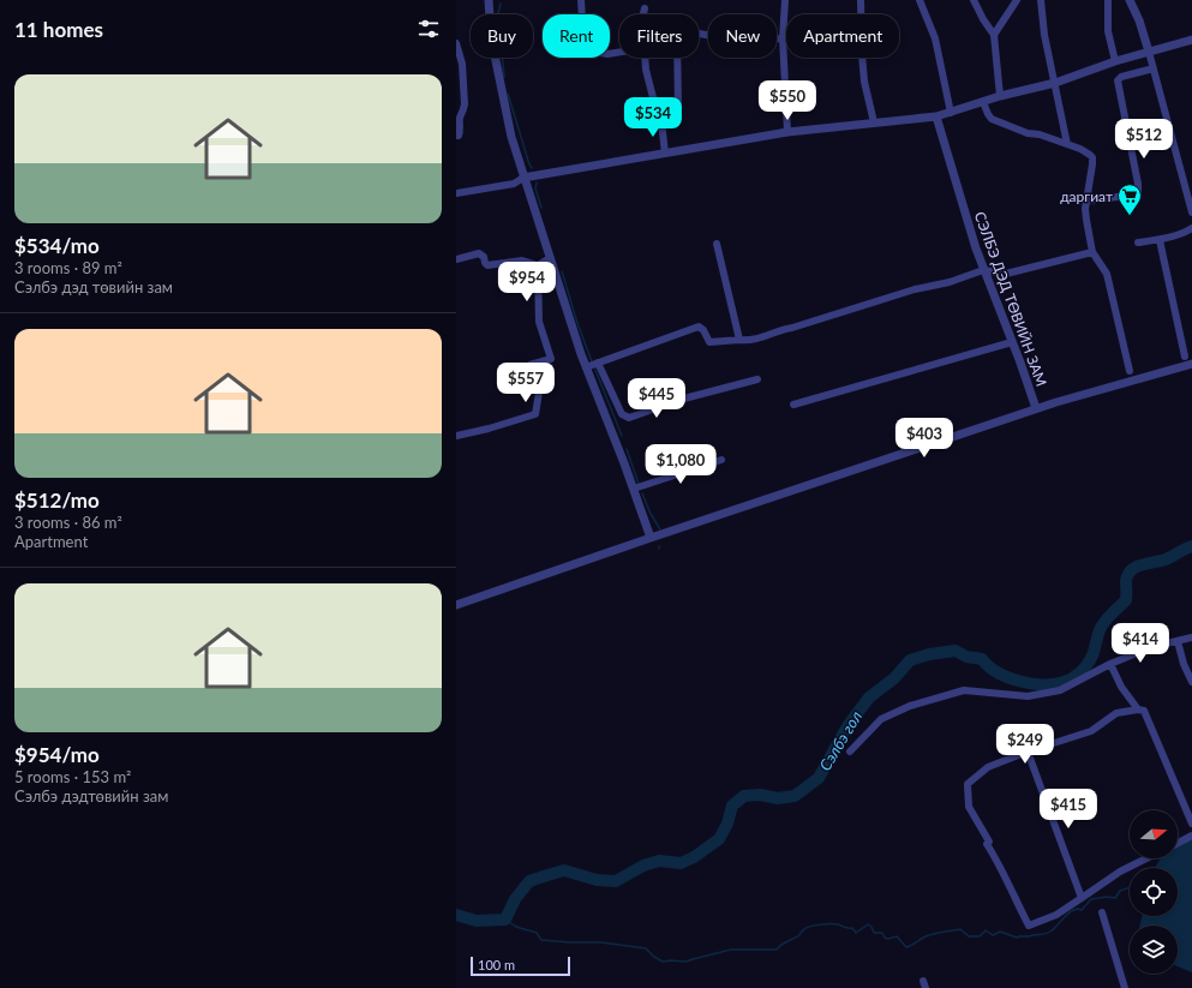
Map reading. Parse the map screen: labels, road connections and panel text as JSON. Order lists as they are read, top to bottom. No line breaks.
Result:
{"streets":{"street":["СЭЛБЭ ДЭД ТӨВИЙН ЗАМ"]},"water":["Сэлбэ гол"],"places":{"supermarket":["даргиат"]},"scale_bar":"100 m","north":"right","page":{"heading":"11 homes","chip":["Buy","Rent","Filters","New","Apartment"],"list":[{"name":"$534/mo","note":"3 rooms · 89 m² · Сэлбэ дэд төвийн зам"},{"name":"$512/mo","note":"3 rooms · 86 m² · Apartment"},{"name":"$954/mo","note":"5 rooms · 153 m² · Сэлбэ дэдтөвийн зам"}],"price":["$550","$534","$512","$954","$557","$445","$403","$1,080","$414","$249","$415"],"scale":"100 m"}}
